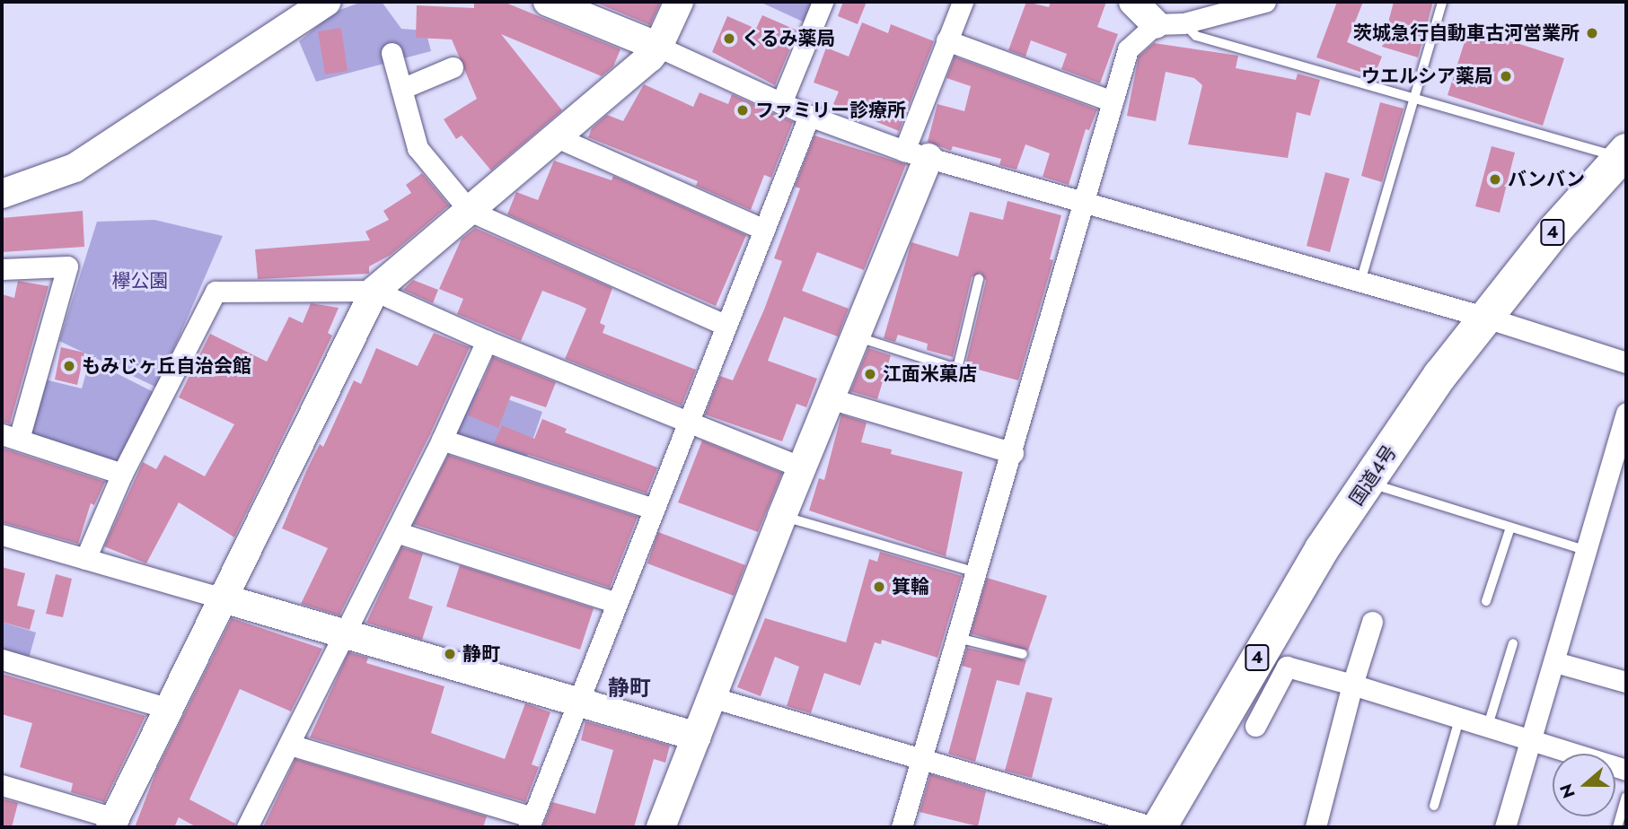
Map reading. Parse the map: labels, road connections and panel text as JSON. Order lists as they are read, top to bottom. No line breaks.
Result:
{"streets":{"highway":["4","国道4号"]},"districts":["静町"],"parks":["欅公園"],"places":["茨城急行自動車古河営業所","くるみ薬局","ウエルシア薬局","ファミリー診療所","バンバン","もみじヶ丘自治会館","江面米菓店","箕輪","静町"],"north":"left"}
